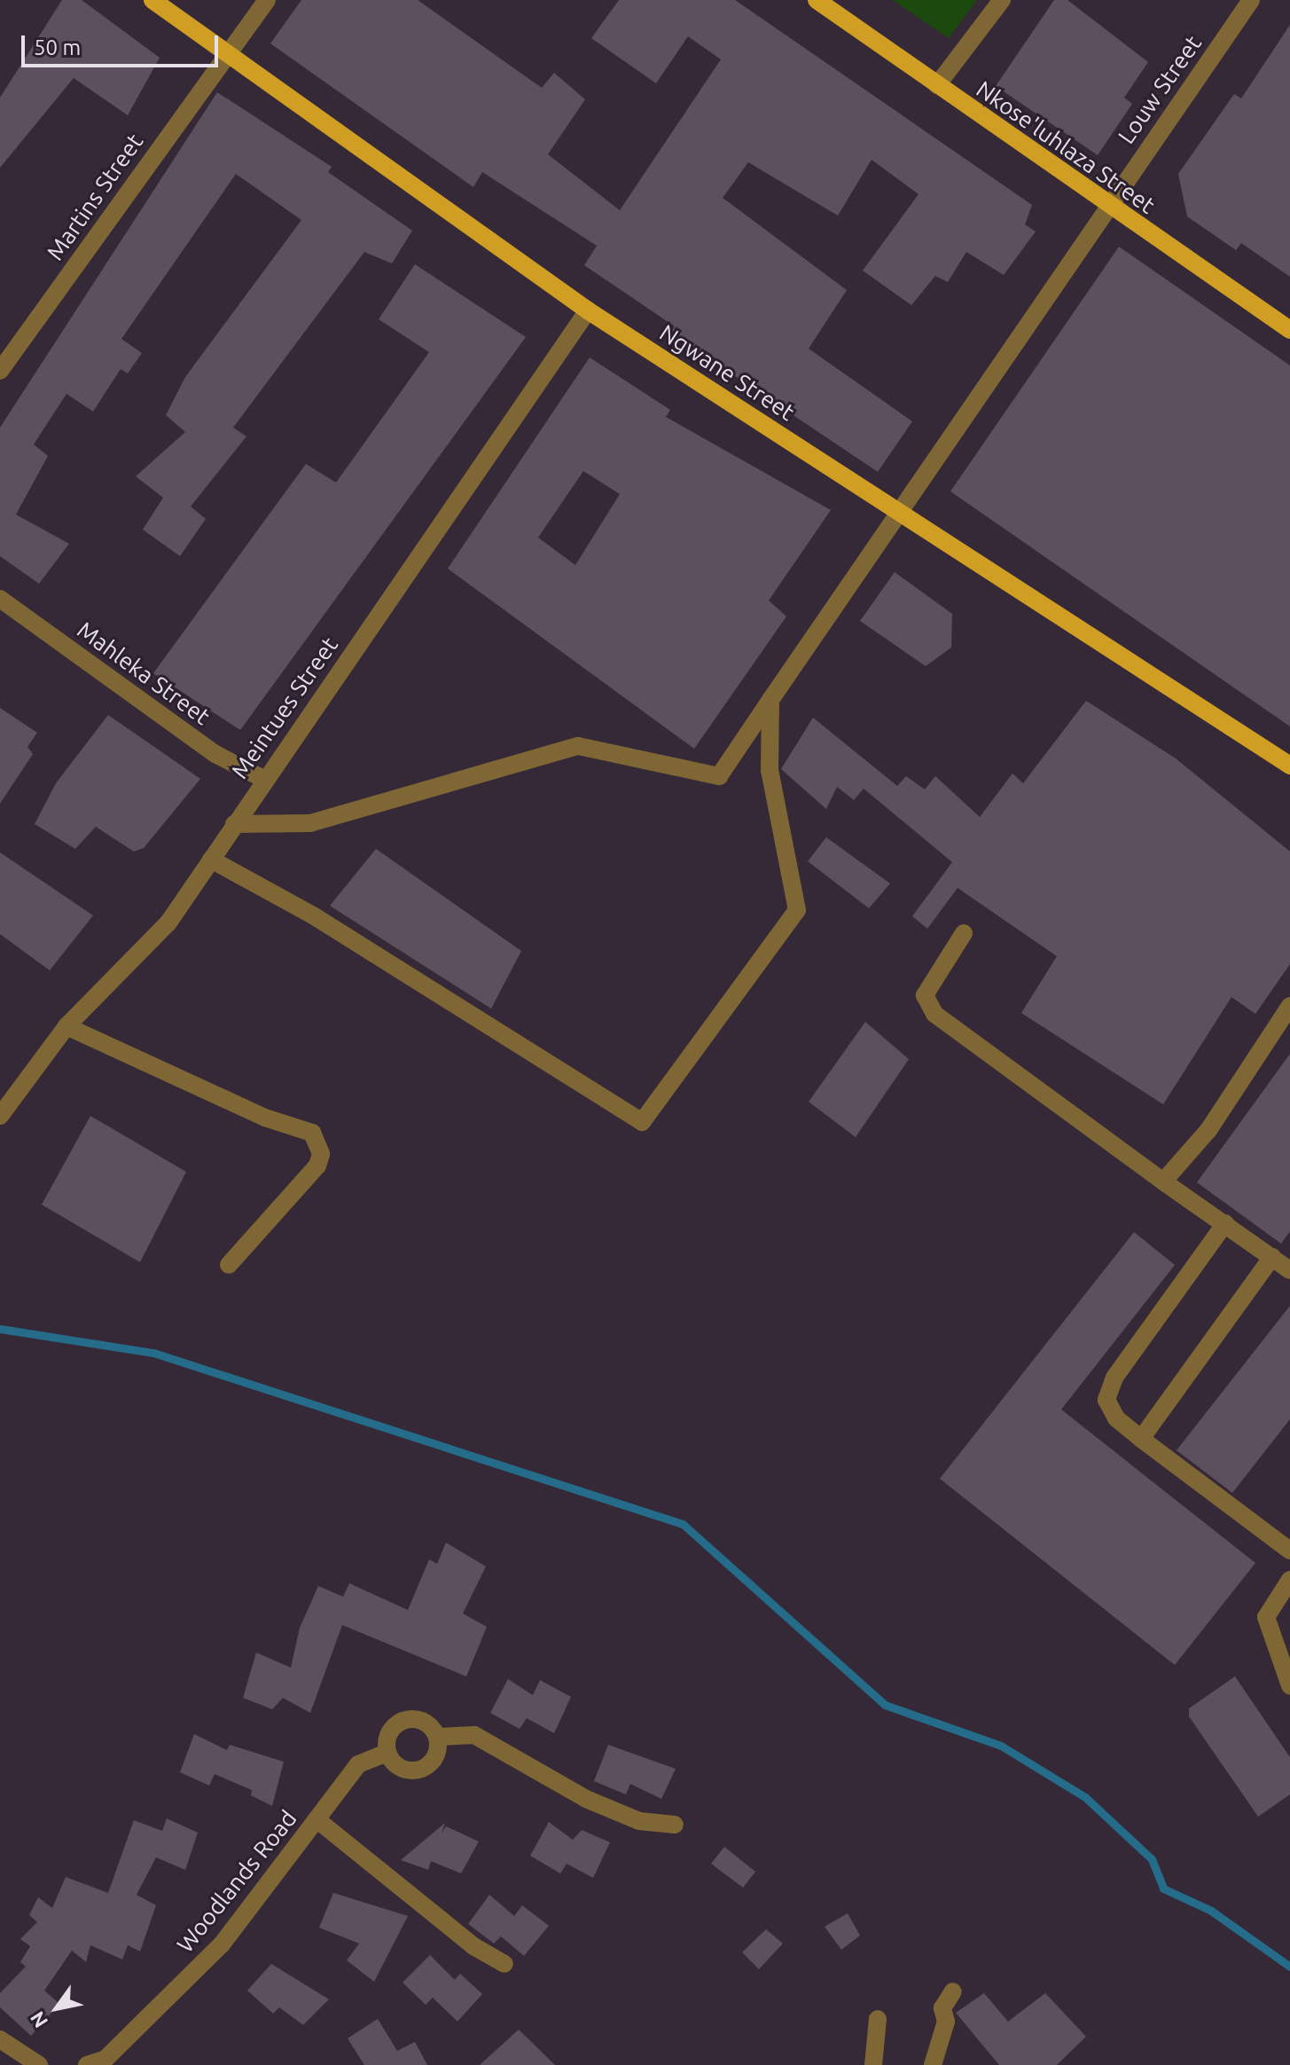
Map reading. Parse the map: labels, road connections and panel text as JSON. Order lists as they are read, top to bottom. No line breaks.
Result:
{"streets":{"main road":["Nkose'luhlaza Street","Ngwane Street"],"street":["Louw Street","Martins Street","Mahleka Street","Meintues Street","Woodlands Road"]},"crossings":[["Louw Street","Nkose'luhlaza Street"],["Louw Street","Ngwane Street"],["Louw Street","Meintues Street"],["Martins Street","Ngwane Street"],["Ngwane Street","Meintues Street"],["Mahleka Street","Meintues Street"]],"scale_bar":"50 m","north":"bottom left"}
